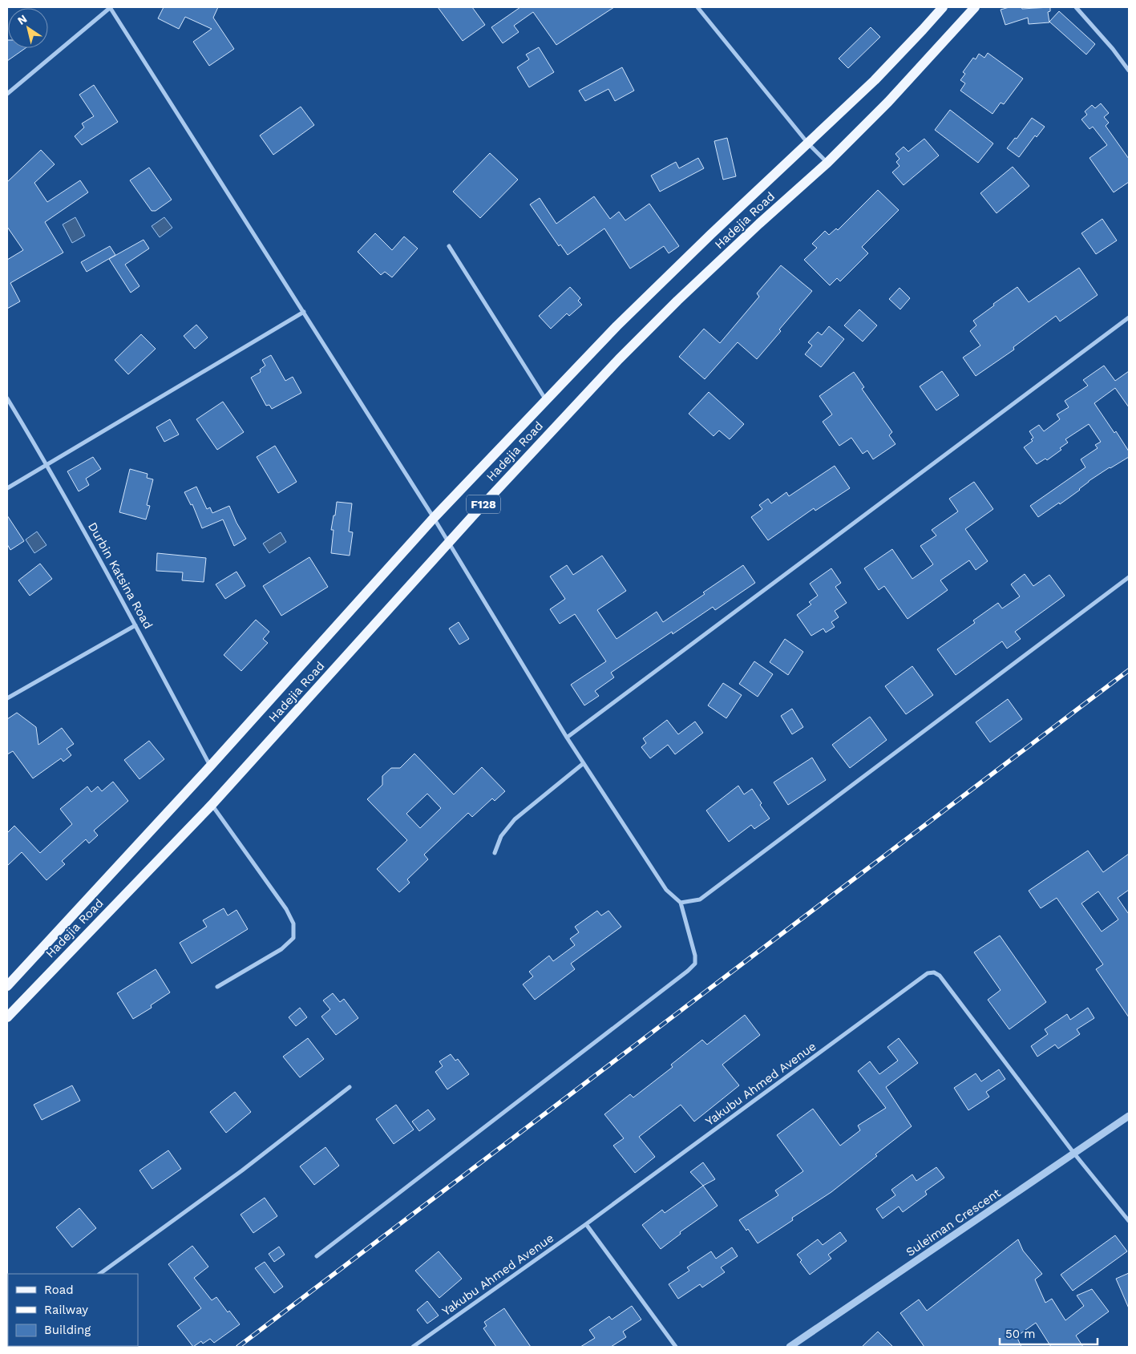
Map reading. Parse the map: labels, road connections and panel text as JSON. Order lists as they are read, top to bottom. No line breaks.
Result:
{"streets":{"main road":["Hadejia Road","F128"],"street":["Durbin Katsina Road","Yakubu Ahmed Avenue","Suleiman Crescent"]},"crossings":[["Hadejia Road","Durbin Katsina Road"],["Yakubu Ahmed Avenue","Suleiman Crescent"]],"legend":["Road","Railway","Building"],"scale_bar":"50 m","north":"top left"}
